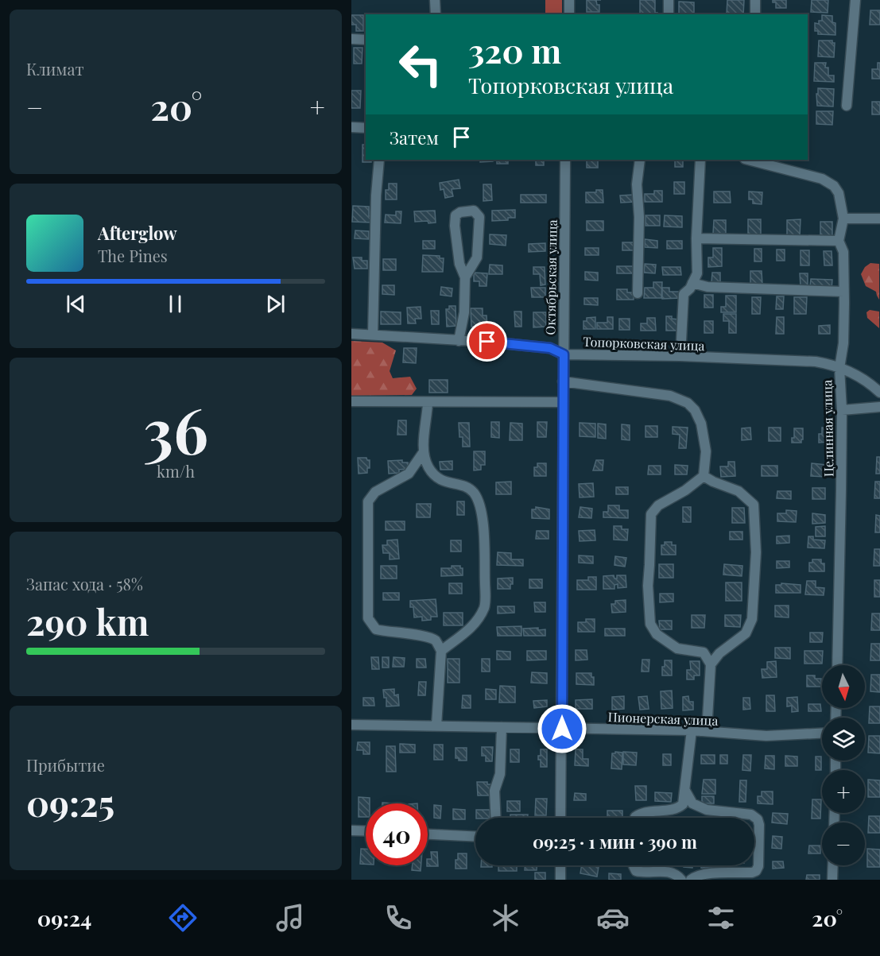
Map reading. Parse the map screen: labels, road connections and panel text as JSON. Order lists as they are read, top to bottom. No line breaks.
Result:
{"streets":{"street":["Октябрьская улица","Топорковская улица","Целинная улица","Пионерская улица"]},"crossings":[["Октябрьская улица","Топорковская улица"],["Октябрьская улица","Пионерская улица"],["Топорковская улица","Целинная улица"]],"north":"bottom","page":{"tile":["Климат",["36","km/h"],["Запас хода · 58%","290 km"],["Прибытие","09:25"]],"turn":["320 m","Топорковская улица"],"heat":["−","20°","+"],"then":"Затем","song":["Afterglow","The Pines"],"map_buttons":["+","−"],"limit":"40","trip":"09:25 · 1 мин · 390 m","tabs":["09:24","20°"]}}
